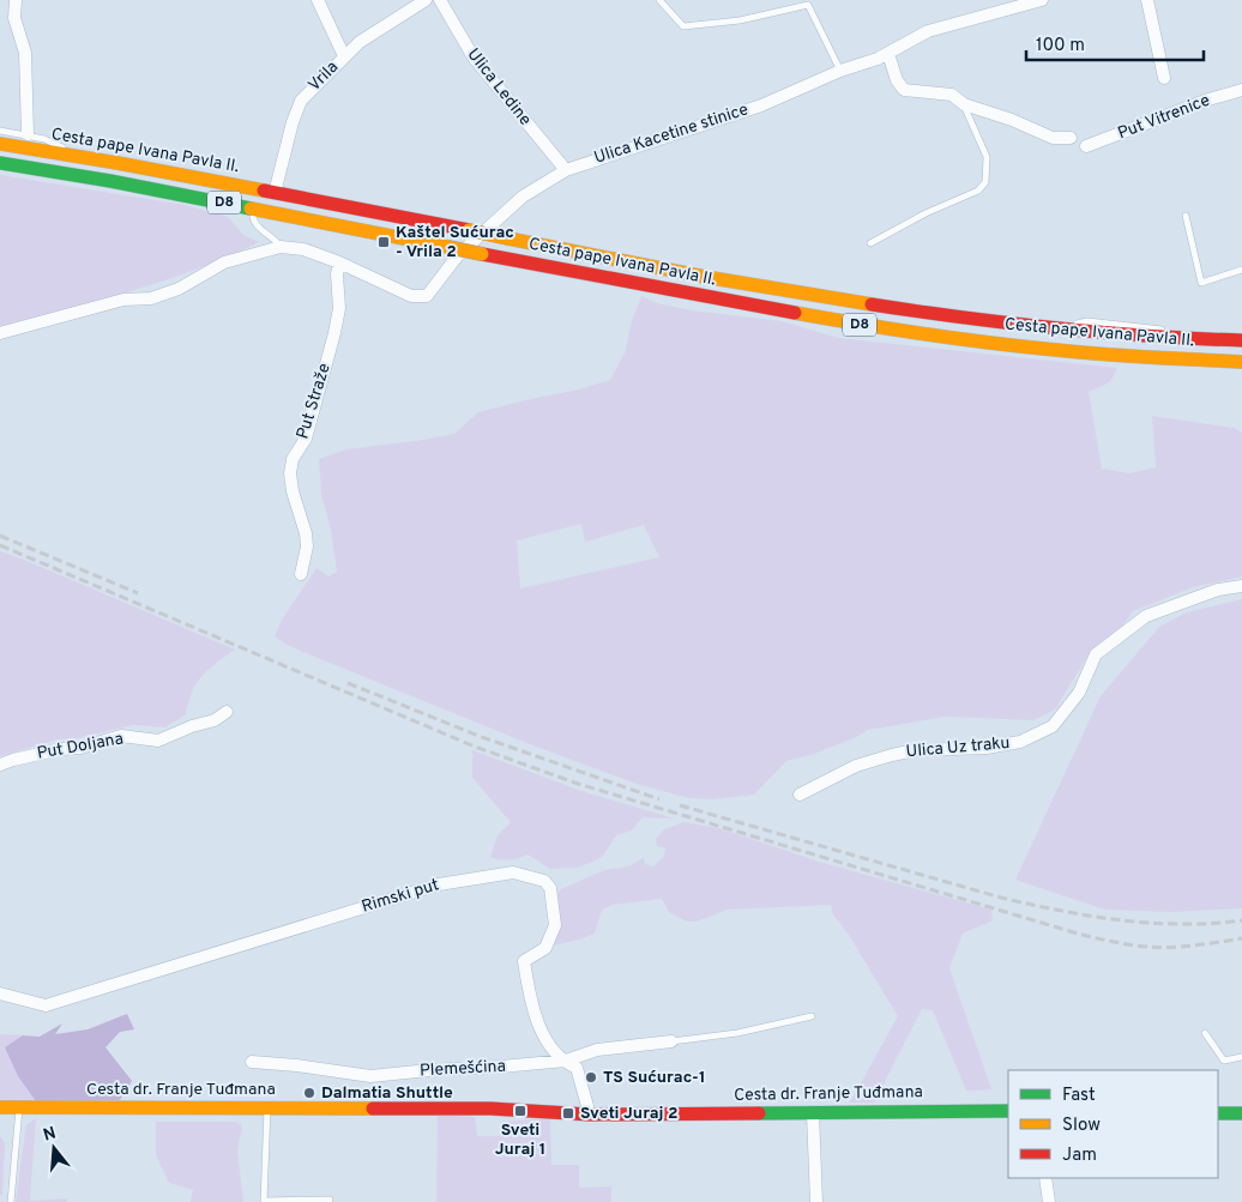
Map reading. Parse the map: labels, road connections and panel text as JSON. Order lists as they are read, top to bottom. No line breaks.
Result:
{"streets":{"main road":["Cesta pape Ivana Pavla II.","D8","Cesta dr. Franje Tuđmana"],"street":["Vrila","Ulica Ledine","Put Vitrenice","Ulica Kacetine stinice","Put Straže","Put Doljana","Ulica Uz traku","Rimski put","Plemešćina"]},"crossings":[["Vrila","Cesta pape Ivana Pavla II."],["Ulica Ledine","Ulica Kacetine stinice"],["Ulica Kacetine stinice","Put Straže"],["Rimski put","Plemešćina"],["Rimski put","Cesta dr. Franje Tuđmana"]],"places":{"transit":["Kaštel Sućurac - Vrila 2","Sveti Juraj 1","Sveti Juraj 2"],"other":["TS Sućurac-1","Dalmatia Shuttle"]},"legend":["Fast","Slow","Jam"],"scale_bar":"100 m","north":"top"}
